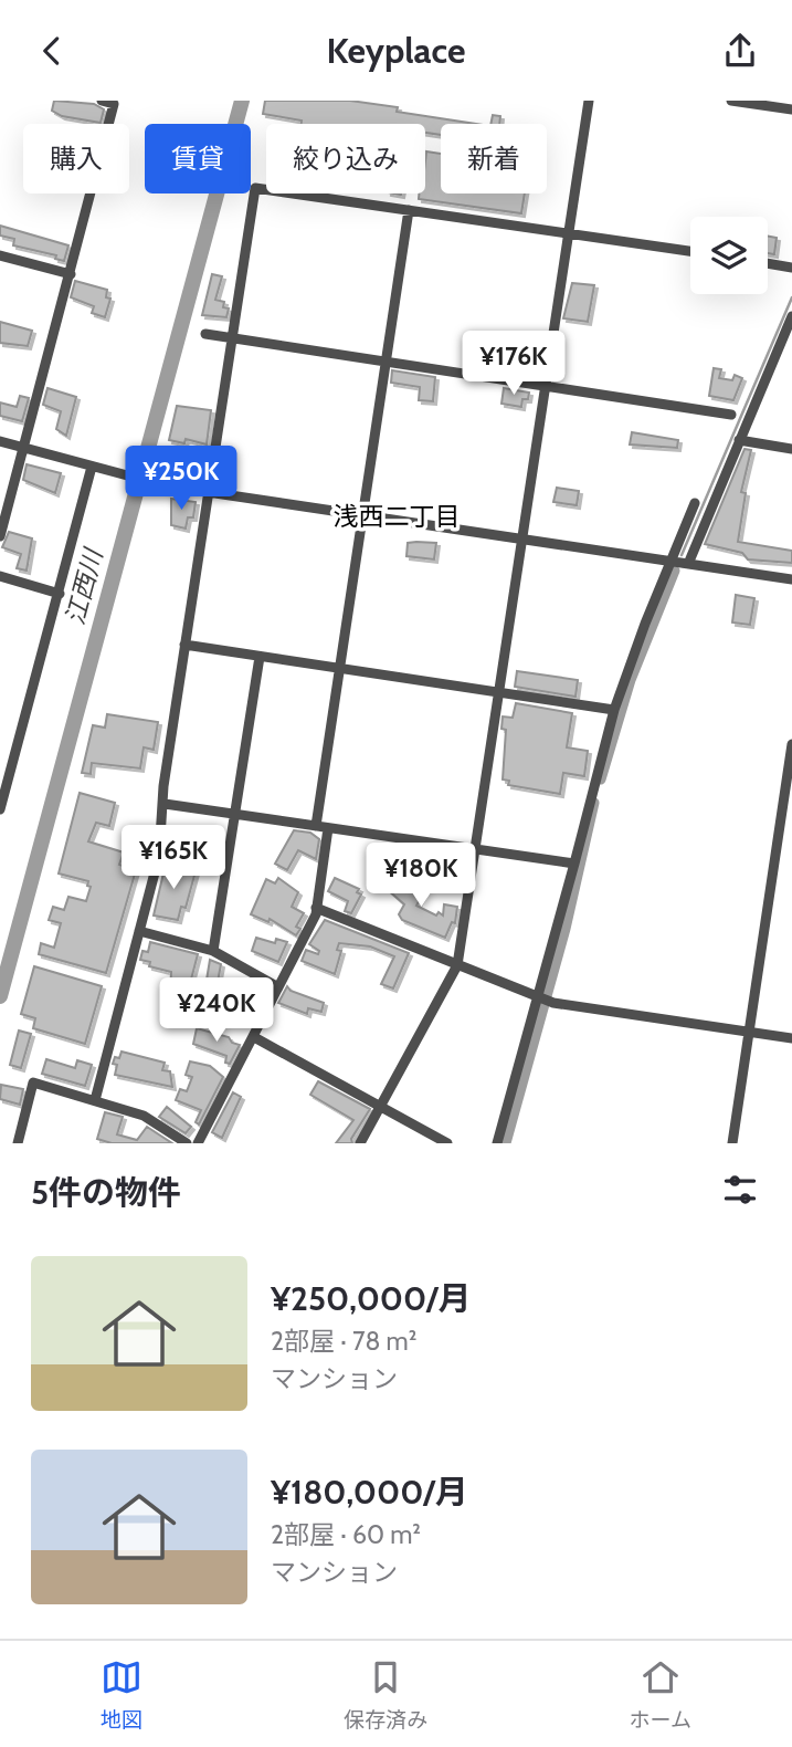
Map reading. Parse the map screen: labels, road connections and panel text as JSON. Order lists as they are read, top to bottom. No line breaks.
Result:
{"districts":["浅西二丁目"],"water":["江西川"],"page":{"header":"Keyplace","chip":["購入","賃貸","絞り込み","新着"],"price":["¥176K","¥250K","¥165K","¥180K","¥240K"],"heading":"5件の物件","list":[{"name":"¥250,000/月","note":"2部屋 · 78 m² · マンション"},{"name":"¥180,000/月","note":"2部屋 · 60 m² · マンション"}],"tabs":["地図","保存済み","ホーム"]}}
